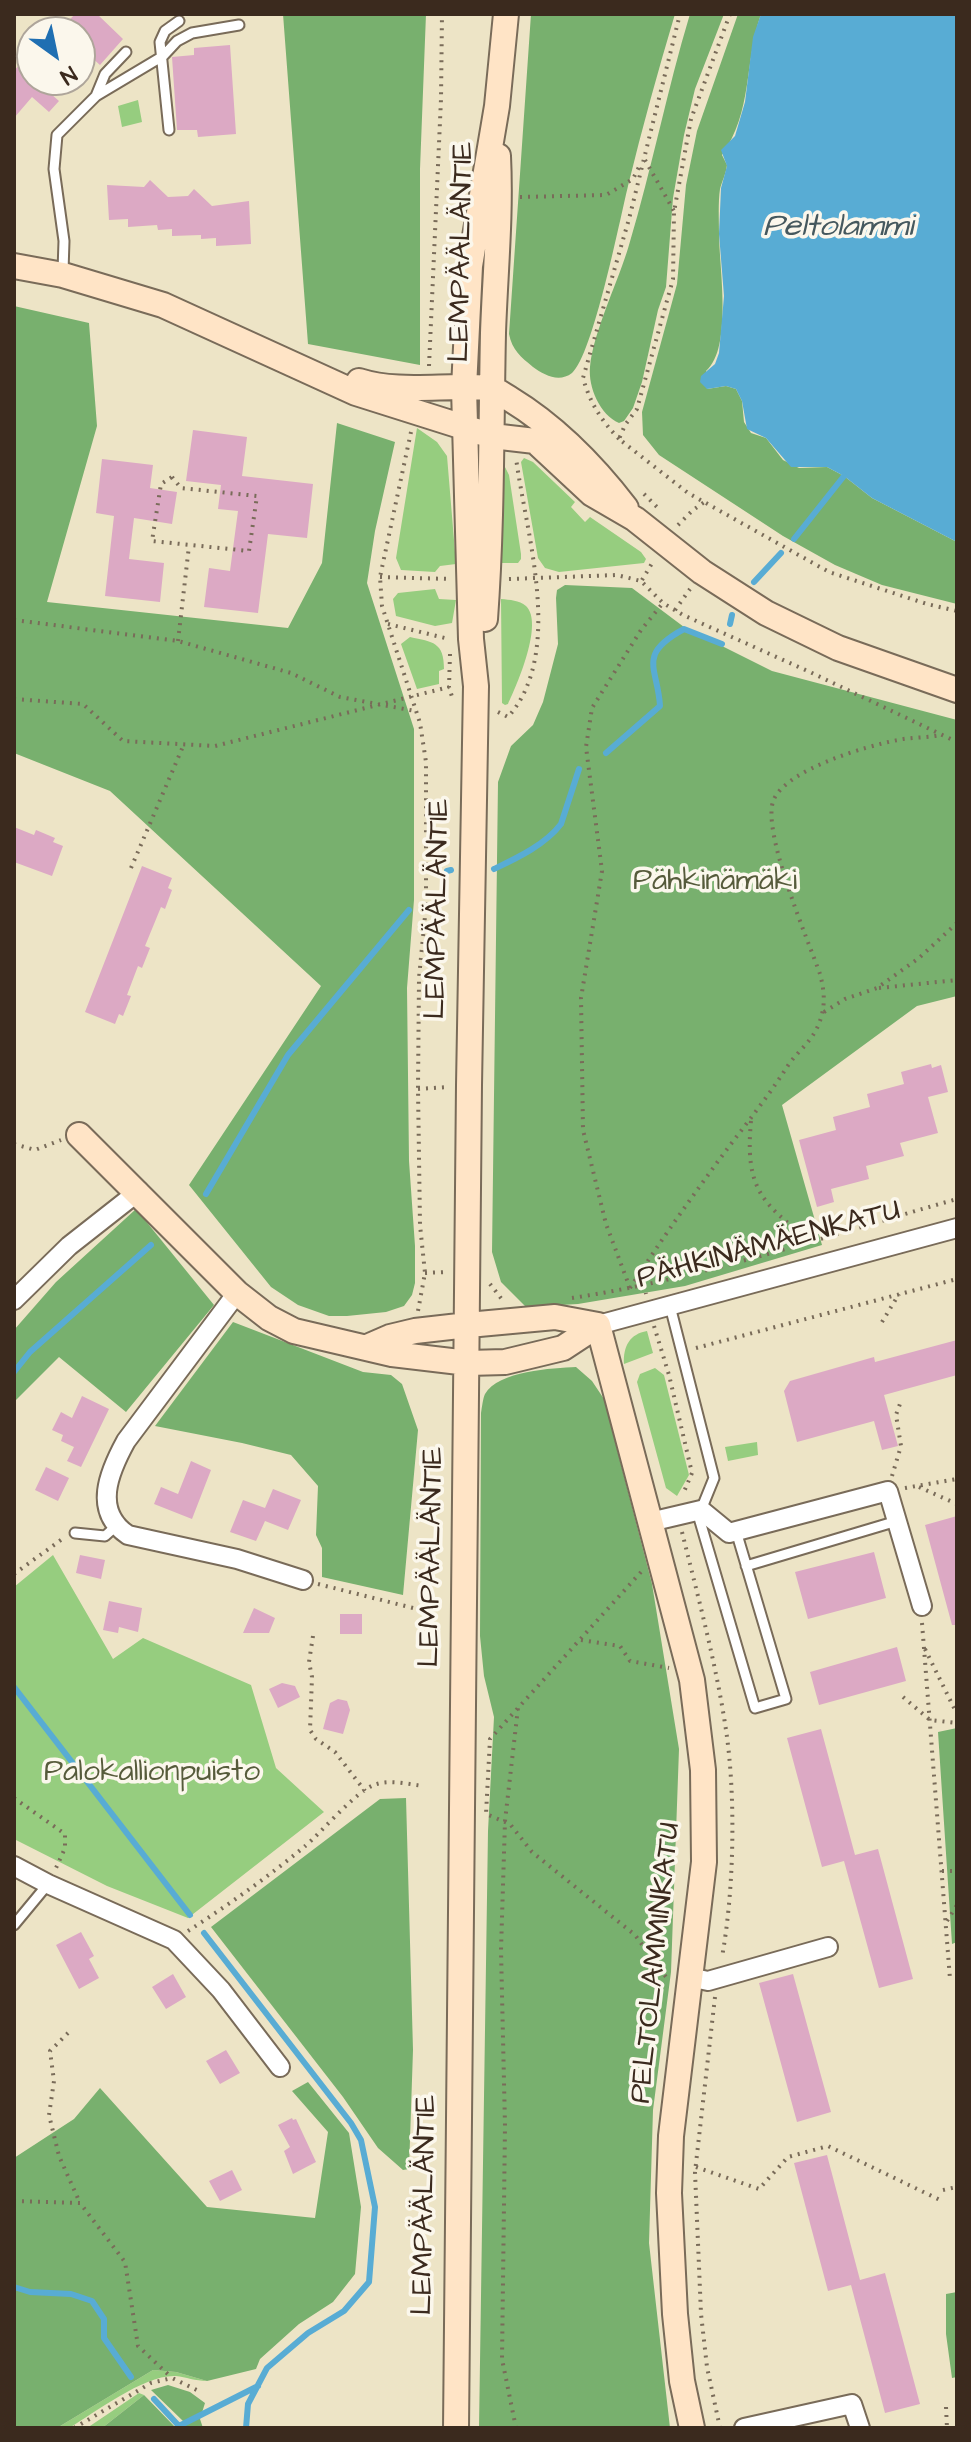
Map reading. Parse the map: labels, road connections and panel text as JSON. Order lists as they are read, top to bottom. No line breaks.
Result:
{"streets":{"main road":["LEMPÄÄLÄNTIE","PÄHKINÄMÄENKATU","PELTOLAMMINKATU"]},"crossings":[["LEMPÄÄLÄNTIE","PÄHKINÄMÄENKATU"],["PÄHKINÄMÄENKATU","PELTOLAMMINKATU"]],"water":["Peltolammi"],"parks":["Pähkinämäki","Palokallionpuisto"],"north":"bottom right"}
